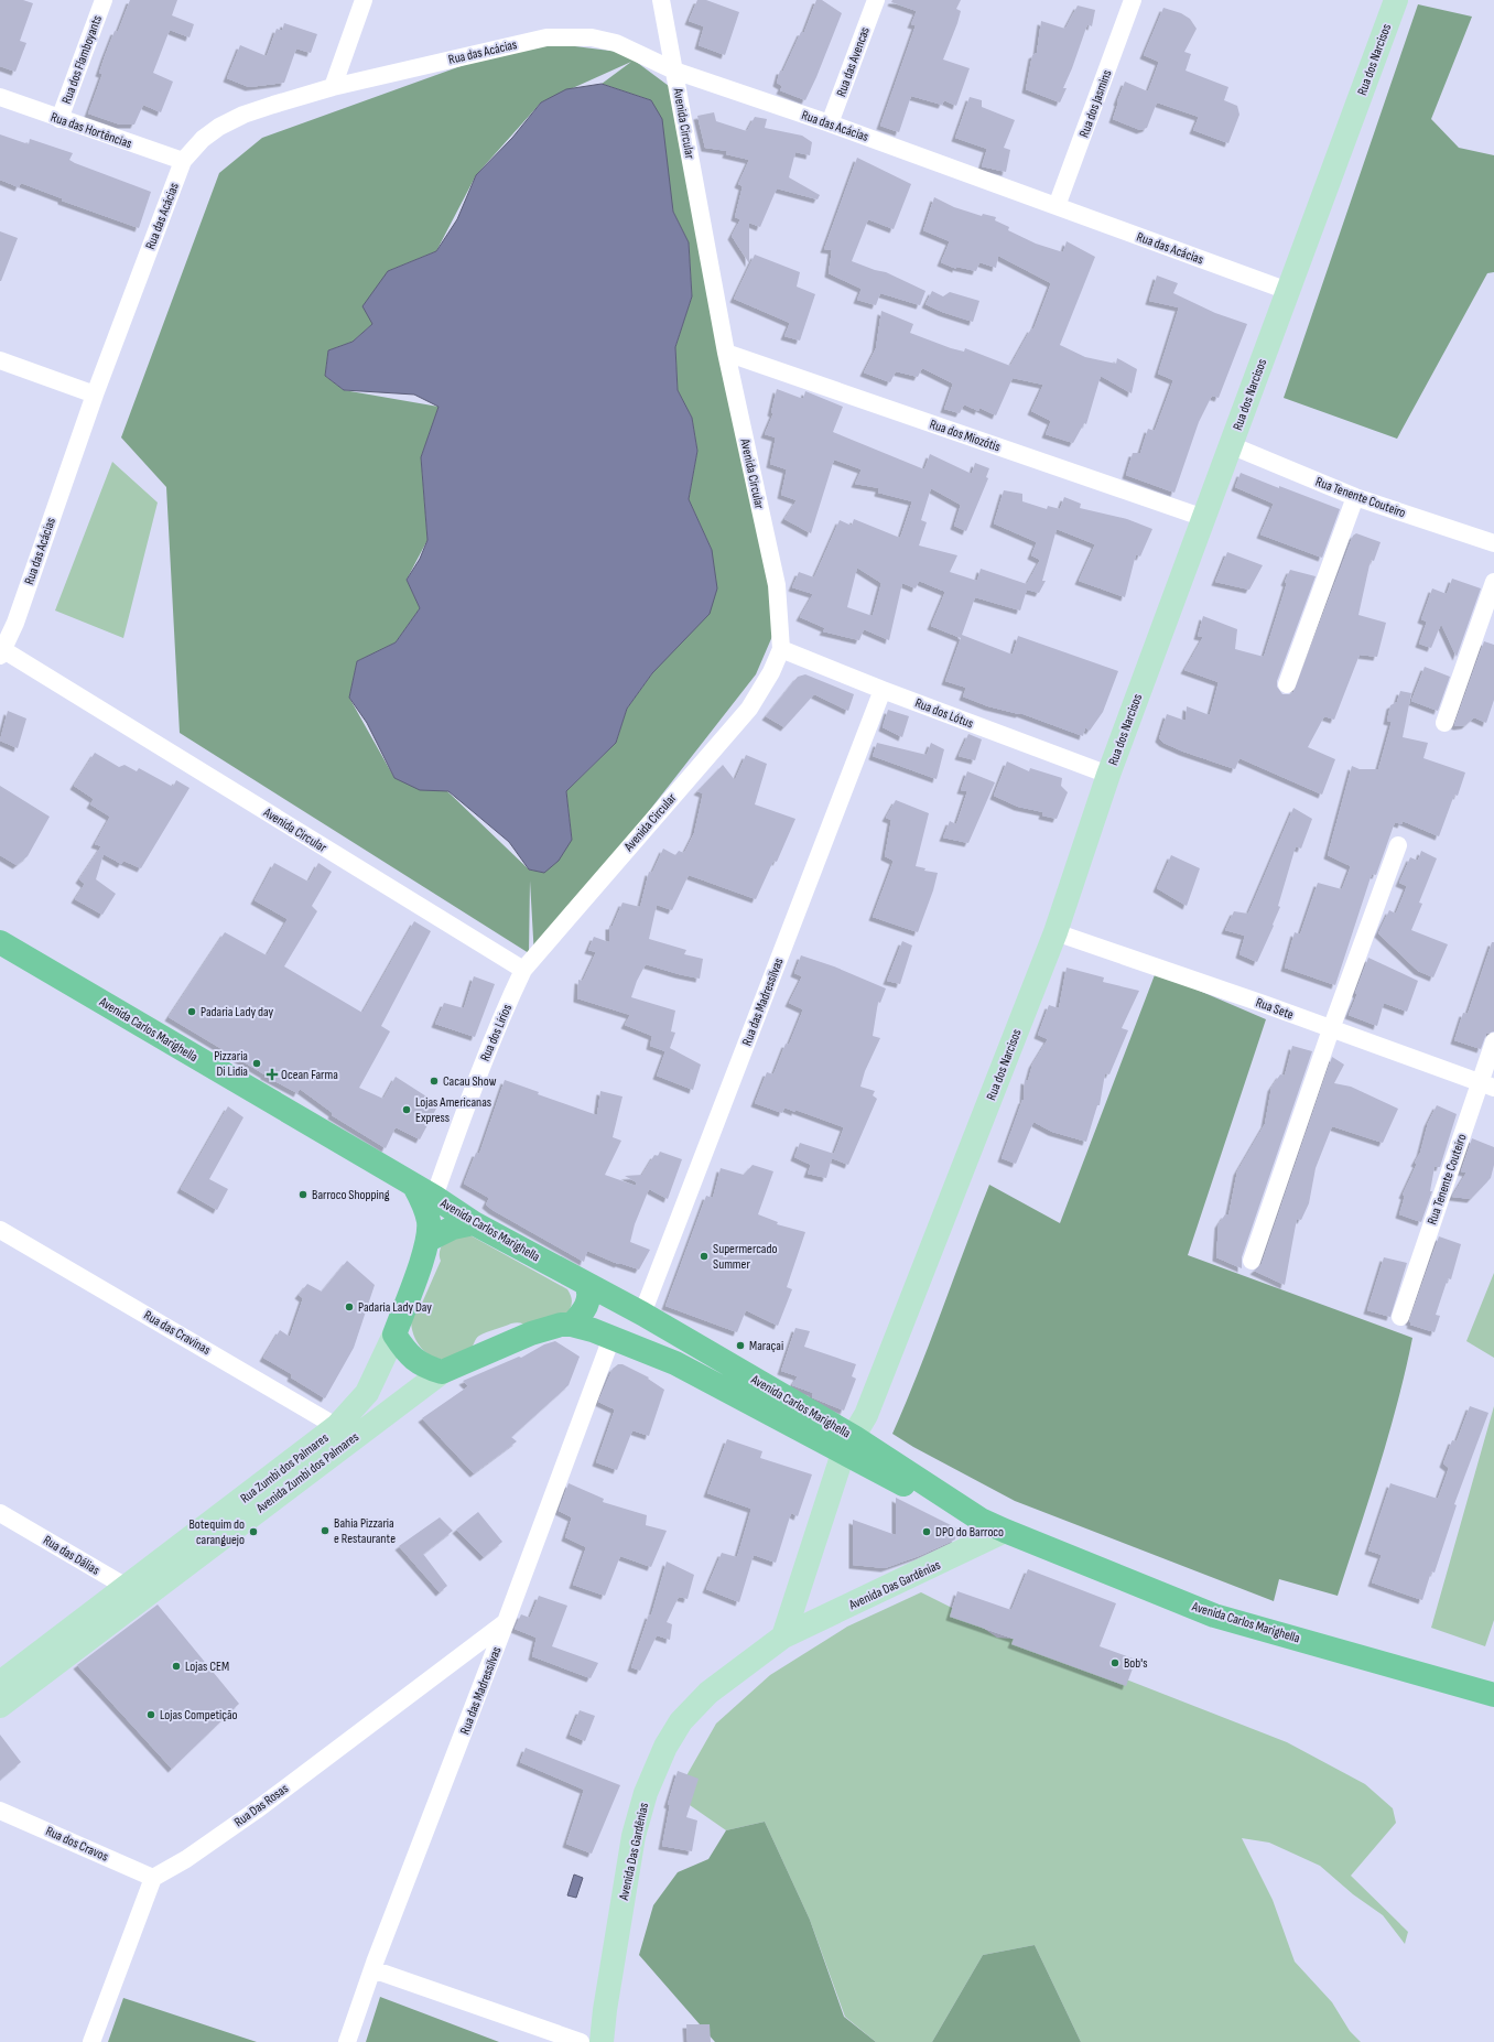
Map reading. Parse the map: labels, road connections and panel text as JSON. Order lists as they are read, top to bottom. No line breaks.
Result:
{"streets":{"main road":["Avenida Carlos Marighella","Rua Zumbi dos Palmares","Avenida Zumbi dos Palmares"],"street":["Rua das Acácias","Rua dos Flamboyants","Rua dos Narcisos","Rua das Avencas","Rua dos Jasmins","Avenida Circular","Rua das Hortências","Rua dos Miozótis","Rua Tenente Couteiro","Rua dos Lótus","Rua das Madressilvas","Rua Sete","Rua dos Lírios","Rua das Cravinas","Rua das Dálias","Avenida Das Gardênias","Rua Das Rosas","Rua dos Cravos"]},"crossings":[["Rua das Acácias","Rua dos Narcisos"],["Rua das Acácias","Rua das Avencas"],["Rua das Acácias","Rua dos Jasmins"],["Rua das Acácias","Avenida Circular"],["Rua das Acácias","Rua das Hortências"],["Rua dos Flamboyants","Rua das Hortências"],["Rua dos Narcisos","Rua dos Miozótis"],["Rua dos Narcisos","Rua Tenente Couteiro"],["Rua dos Narcisos","Rua dos Lótus"],["Rua dos Narcisos","Rua Sete"],["Rua dos Narcisos","Avenida Carlos Marighella"],["Avenida Circular","Rua dos Miozótis"],["Avenida Circular","Rua dos Lótus"],["Avenida Circular","Rua dos Lírios"],["Rua Tenente Couteiro","Rua Sete"],["Rua dos Lótus","Rua das Madressilvas"],["Rua das Madressilvas","Avenida Carlos Marighella"],["Rua das Madressilvas","Rua Das Rosas"],["Avenida Carlos Marighella","Rua dos Lírios"],["Avenida Carlos Marighella","Avenida Zumbi dos Palmares"],["Avenida Carlos Marighella","Avenida Das Gardênias"],["Rua das Cravinas","Rua Zumbi dos Palmares"],["Rua das Cravinas","Avenida Zumbi dos Palmares"],["Rua Zumbi dos Palmares","Avenida Zumbi dos Palmares"],["Avenida Zumbi dos Palmares","Rua das Dálias"],["Rua Das Rosas","Rua dos Cravos"]],"places":{"other":["Padaria Lady day","Pizzaria Di Lidia","Cacau Show","Lojas Americanas Express","Barroco Shopping","Supermercado Summer","Padaria Lady Day","Maraçai","Bahia Pizzaria e Restaurante","Botequim do caranguejo","DPO do Barroco","Bob's","Lojas CEM","Lojas Competição"],"health":["Ocean Farma"]}}
